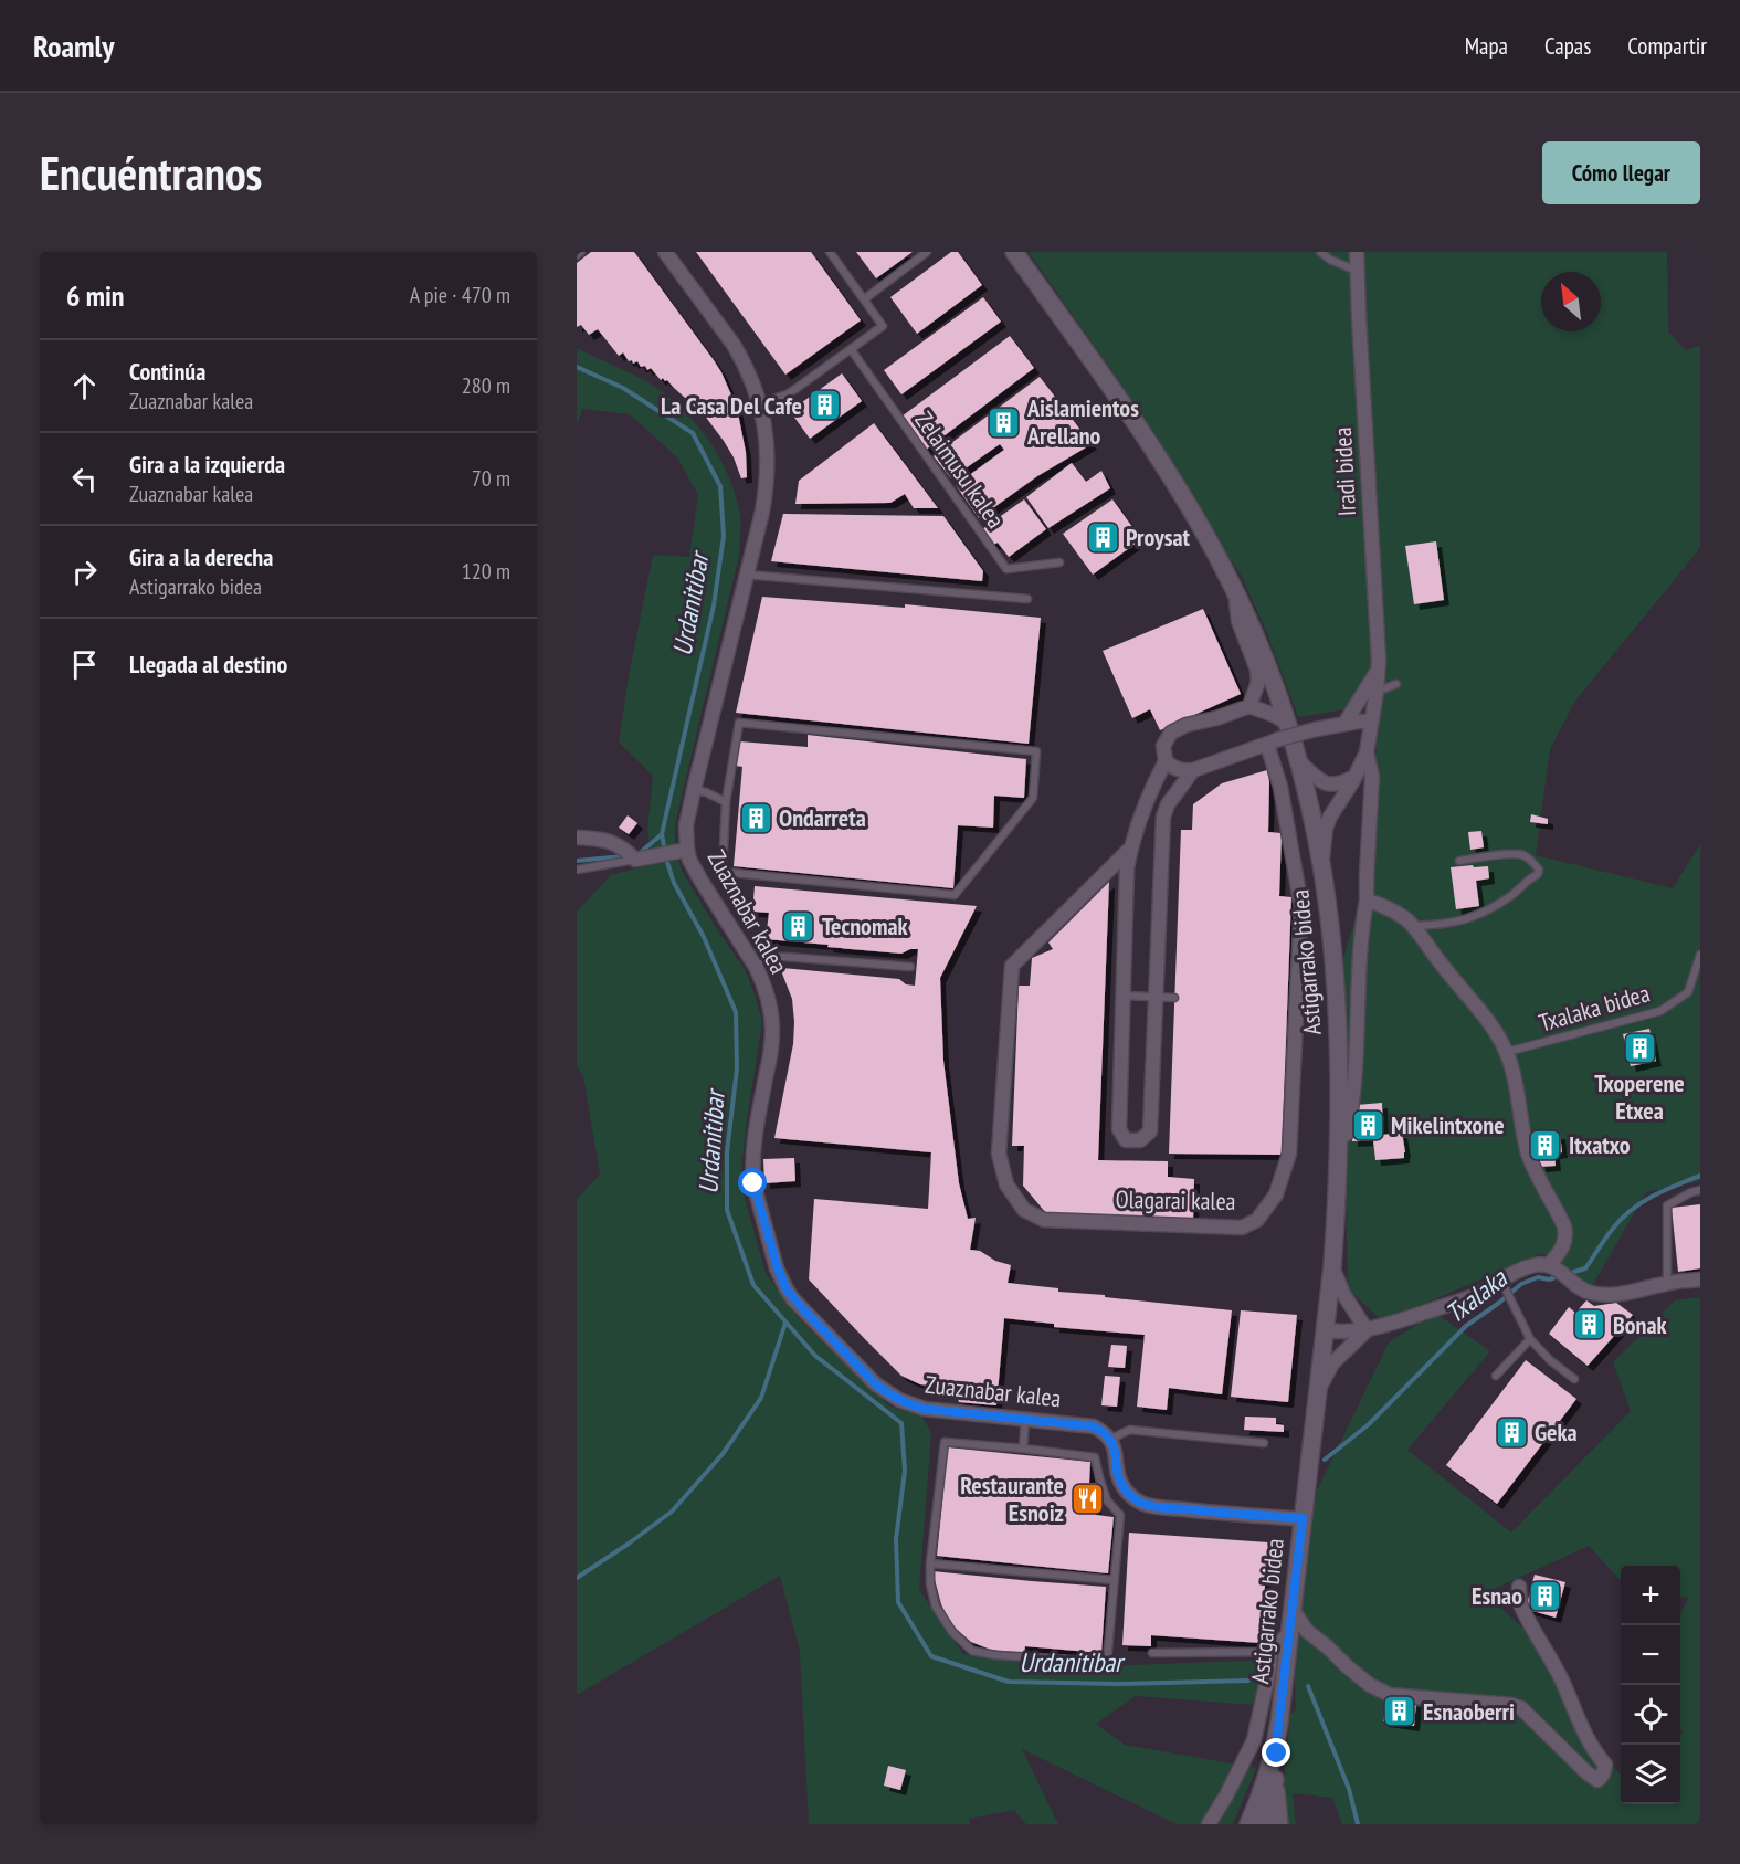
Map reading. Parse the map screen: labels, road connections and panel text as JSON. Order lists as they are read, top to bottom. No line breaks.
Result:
{"streets":{"main road":["Astigarrako bidea"],"street":["Iradi bidea","Zuaznabar kalea","Olagarai kalea"],"lane":["Zelaimusu kalea","Txalaka bidea"]},"water":["Urdanitibar","Txalaka"],"places":{"building":["La Casa Del Cafe","Aislamientos Arellano","Proysat","Ondarreta","Tecnomak","Txoperene Etxea","Mikelintxone","Itxatxo","Bonak","Geka","Esnao","Esnaoberri"],"restaurant":["Restaurante Esnoiz"]},"north":"top left","page":{"header":"Roamly","nav":["Mapa","Capas","Compartir"],"buttons":"Cómo llegar","title":"Encuéntranos","heading":["6 min","A pie · 470 m"],"list":[["Continúa","Zuaznabar kalea","280 m"],["Gira a la izquierda","Zuaznabar kalea","70 m"],["Gira a la derecha","Astigarrako bidea","120 m"],"Llegada al destino"],"map_buttons":["+","−"]}}
